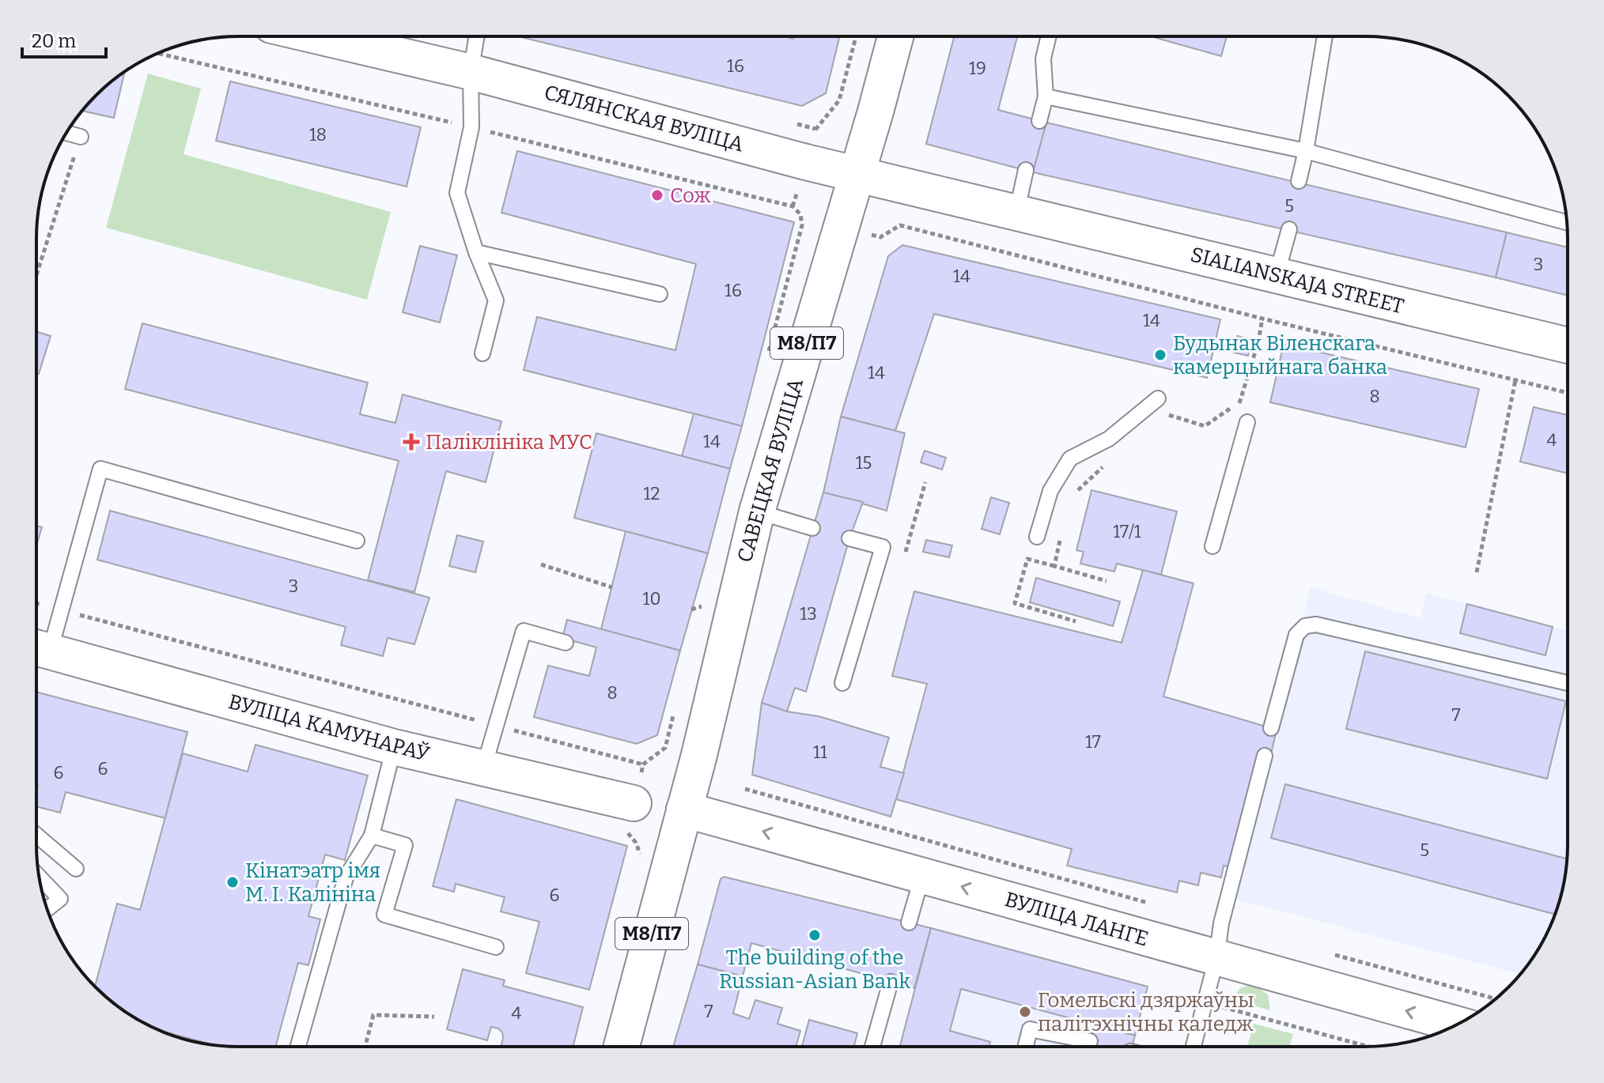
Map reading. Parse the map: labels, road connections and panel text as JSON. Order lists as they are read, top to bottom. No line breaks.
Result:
{"streets":{"street":["СЯЛЯНСКАЯ ВУЛІЦА","SIALIANSKAJA STREET","М8/П7","САВЕЦКАЯ ВУЛІЦА","ВУЛІЦА КАМУНАРАЎ","ВУЛІЦА ЛАНГЕ"]},"crossings":[["СЯЛЯНСКАЯ ВУЛІЦА","SIALIANSKAJA STREET"],["СЯЛЯНСКАЯ ВУЛІЦА","САВЕЦКАЯ ВУЛІЦА"],["М8/П7","САВЕЦКАЯ ВУЛІЦА"],["М8/П7","ВУЛІЦА ЛАНГЕ"],["САВЕЦКАЯ ВУЛІЦА","ВУЛІЦА ЛАНГЕ"]],"one_way":["ВУЛІЦА ЛАНГЕ"],"places":{"other":["Сож","Будынак Віленскага камерцыйнага банка","Кінатэатр імя М. І. Калініна","The building of the Russian-Asian Bank","Гомельскі дзяржаўны палітэхнічны каледж"],"health":["Паліклініка МУС"]},"house_numbers":["16","19","18","5","3","14","16","14","14","8","4","14","15","12","17/1","3","10","13","8","7","17","11","6","6","5","6","7","4"],"scale_bar":"20 m"}
